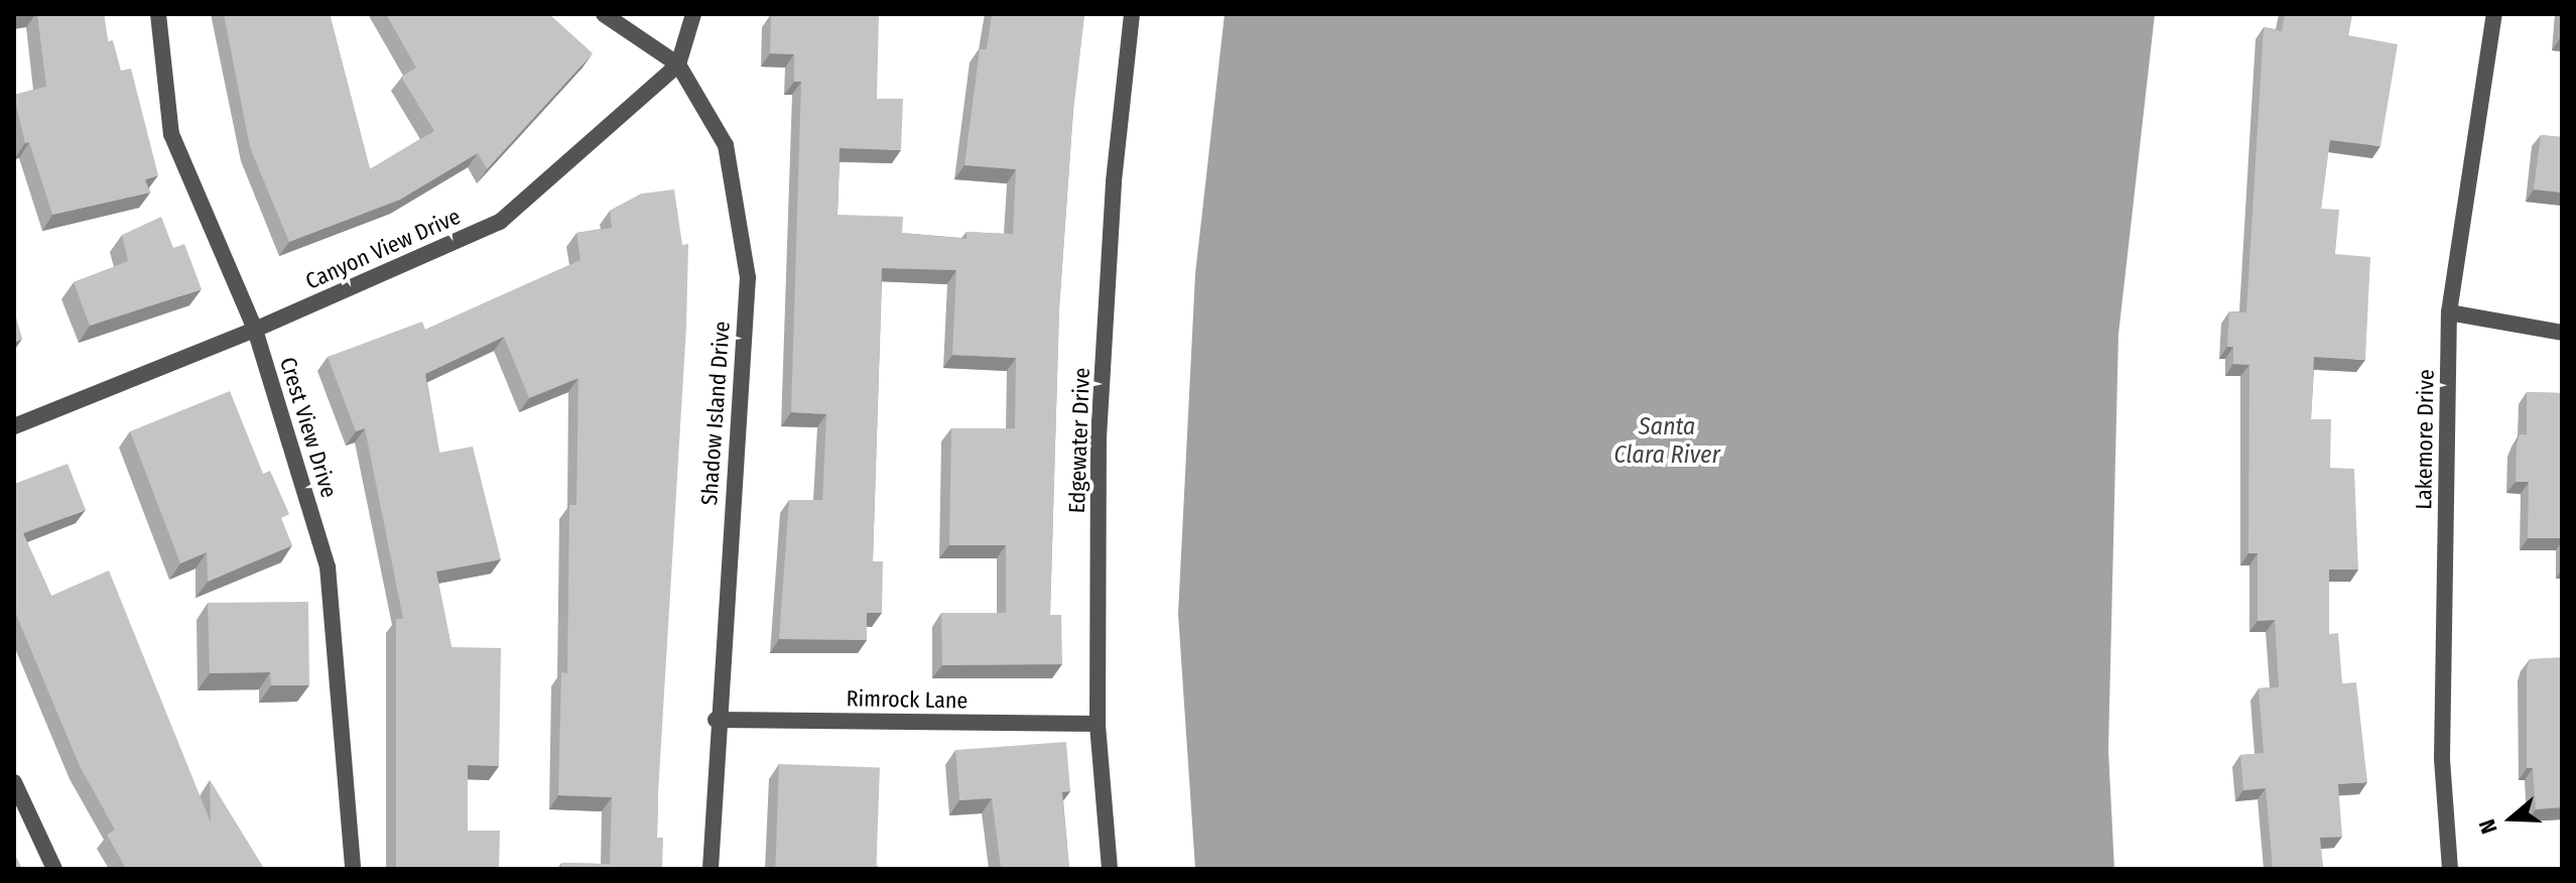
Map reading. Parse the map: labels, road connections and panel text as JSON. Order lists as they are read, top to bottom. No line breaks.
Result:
{"streets":{"street":["Canyon View Drive","Shadow Island Drive","Crest View Drive","Lakemore Drive","Edgewater Drive","Rimrock Lane"]},"crossings":[["Canyon View Drive","Shadow Island Drive"],["Canyon View Drive","Crest View Drive"],["Shadow Island Drive","Rimrock Lane"],["Edgewater Drive","Rimrock Lane"]],"water":["Santa Clara River"],"north":"left"}
